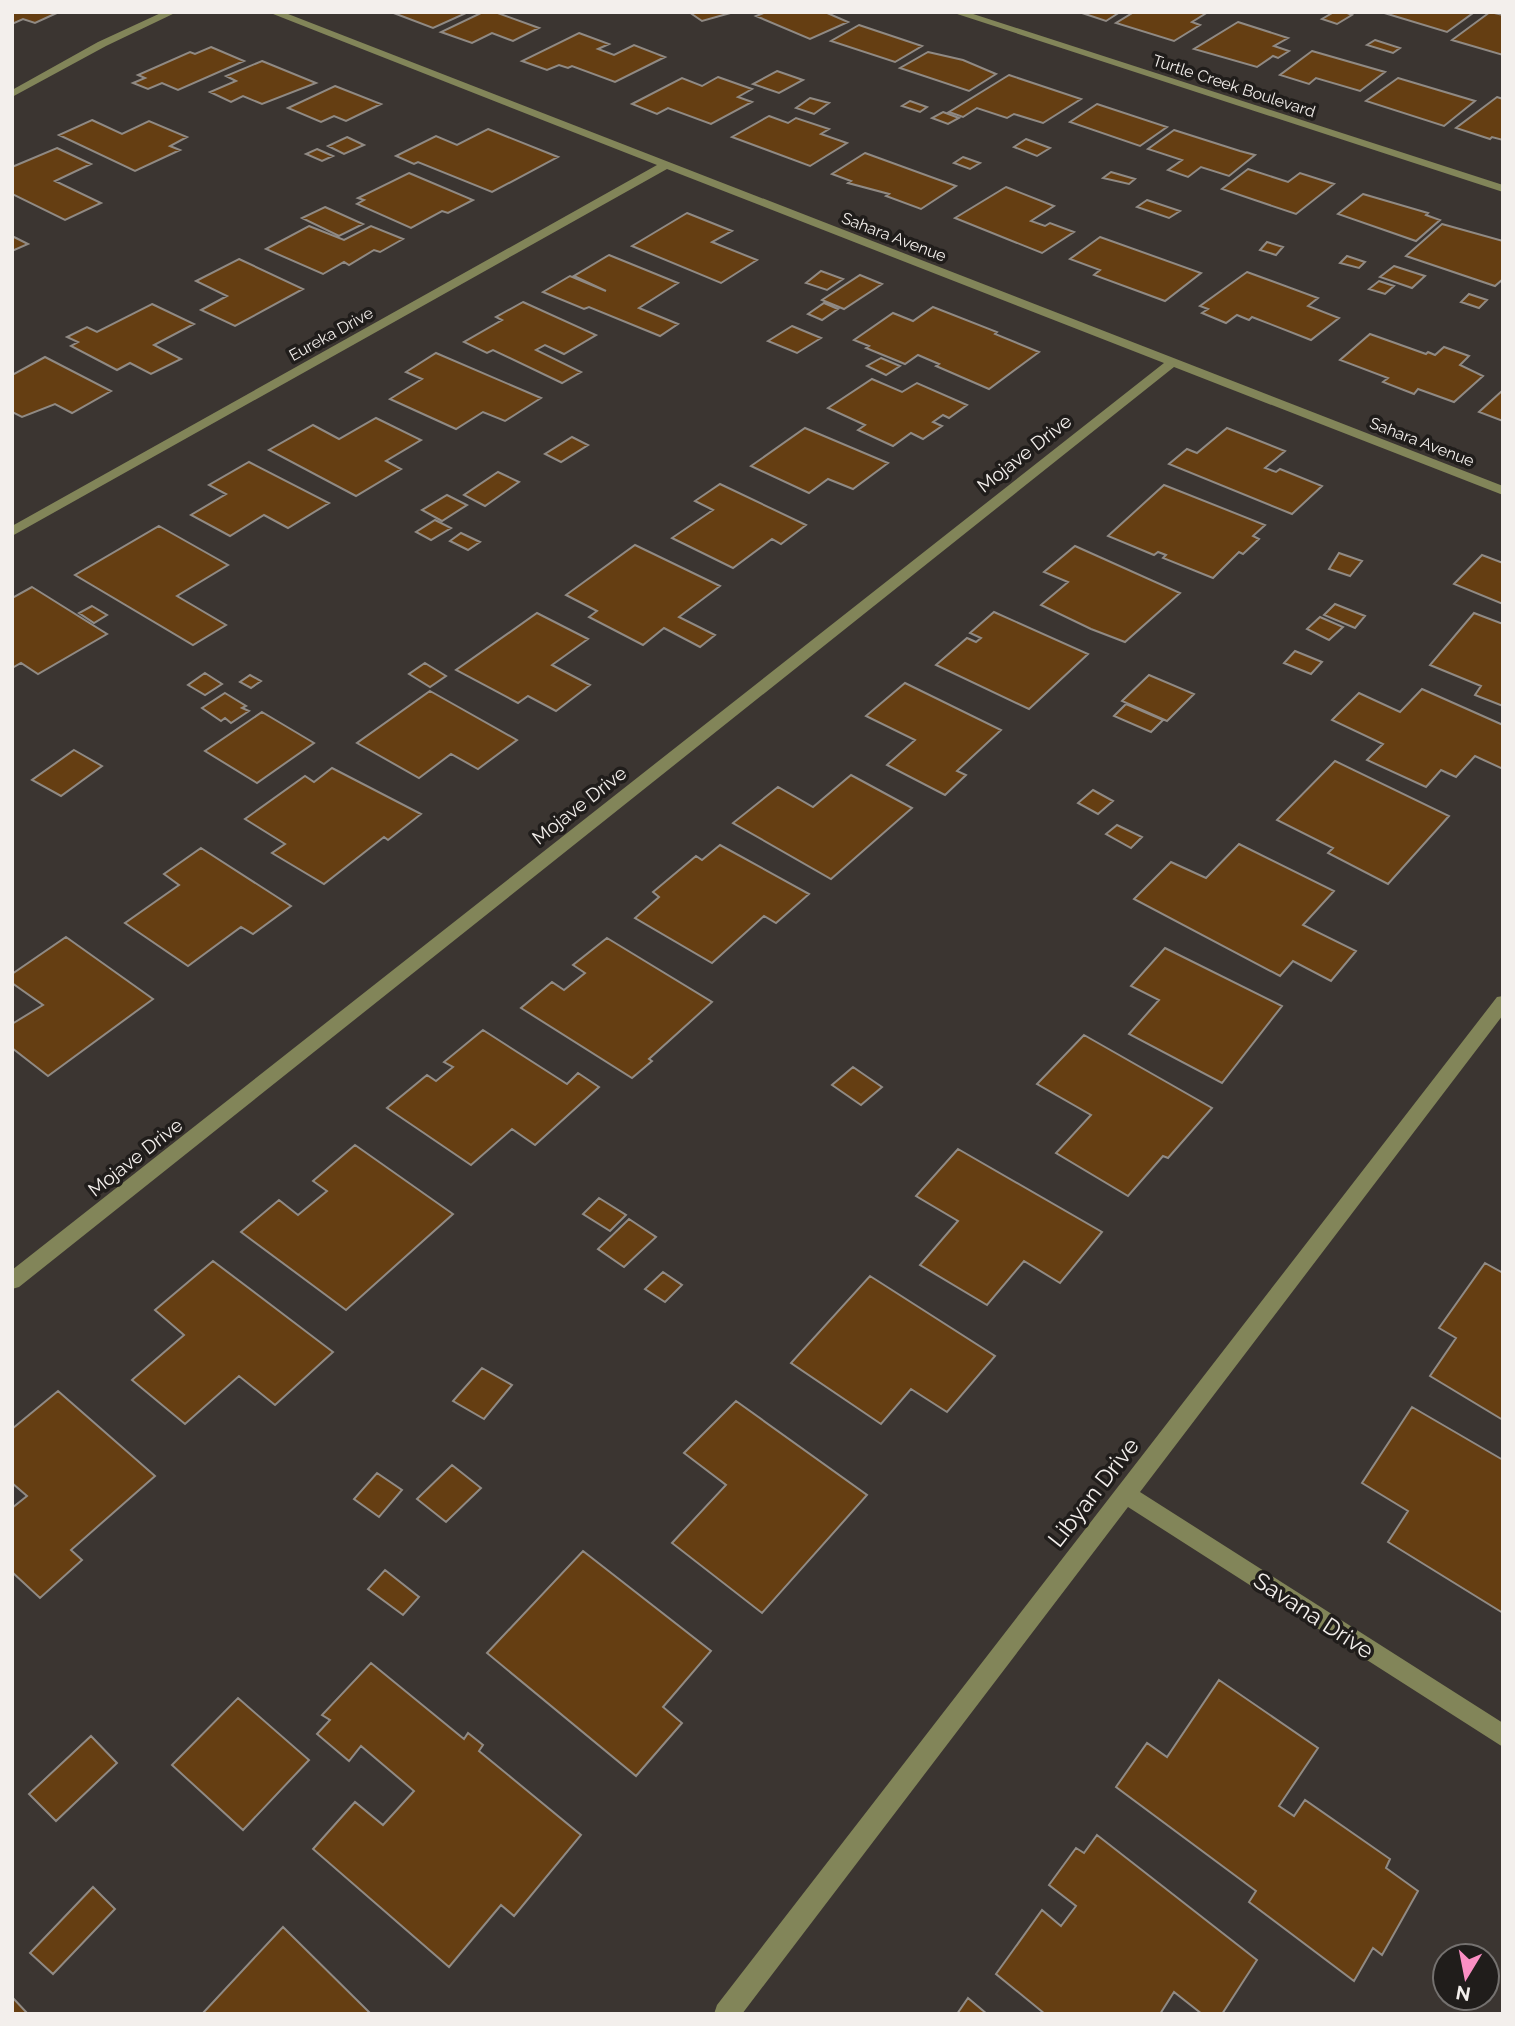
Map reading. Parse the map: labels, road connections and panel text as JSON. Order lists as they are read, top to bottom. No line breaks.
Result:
{"streets":{"street":["Turtle Creek Boulevard","Sahara Avenue","Eureka Drive","Mojave Drive","Libyan Drive","Savana Drive"]},"crossings":[["Sahara Avenue","Eureka Drive"],["Sahara Avenue","Mojave Drive"],["Libyan Drive","Savana Drive"]],"north":"bottom"}
